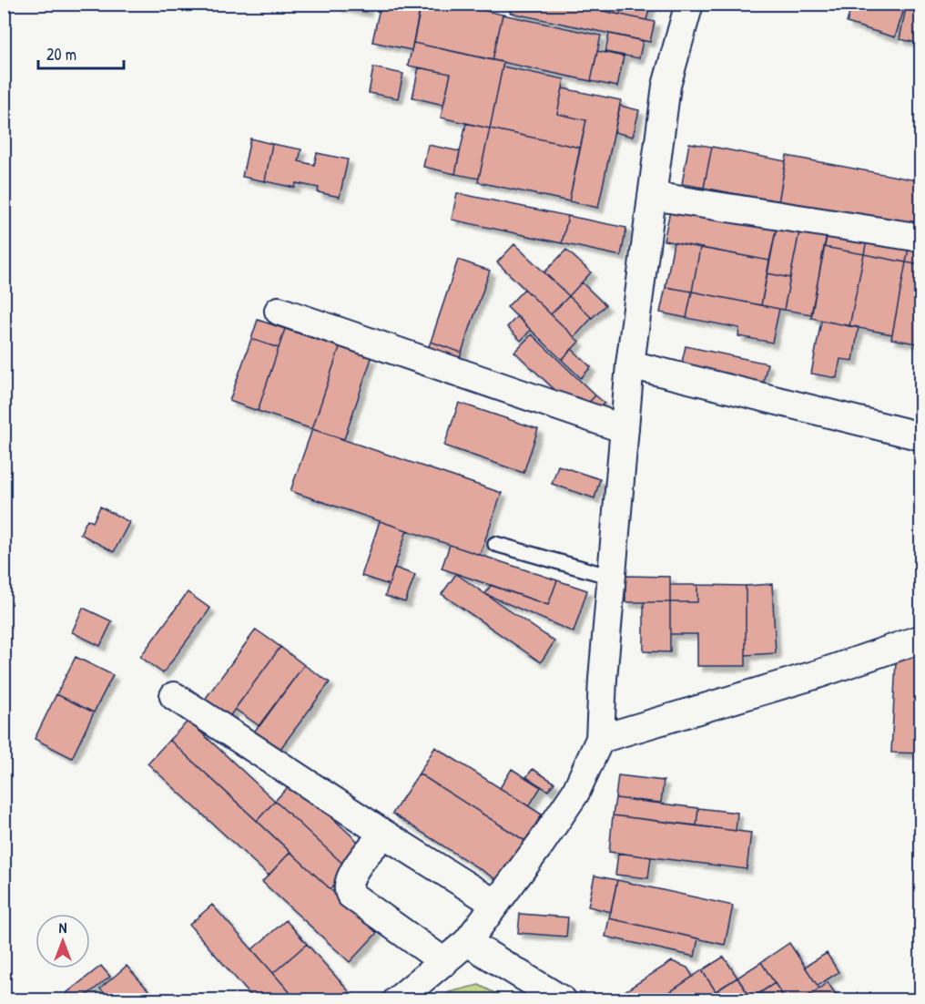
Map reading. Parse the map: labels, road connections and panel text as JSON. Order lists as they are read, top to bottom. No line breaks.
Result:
{"scale_bar":"20 m","north":"top"}
